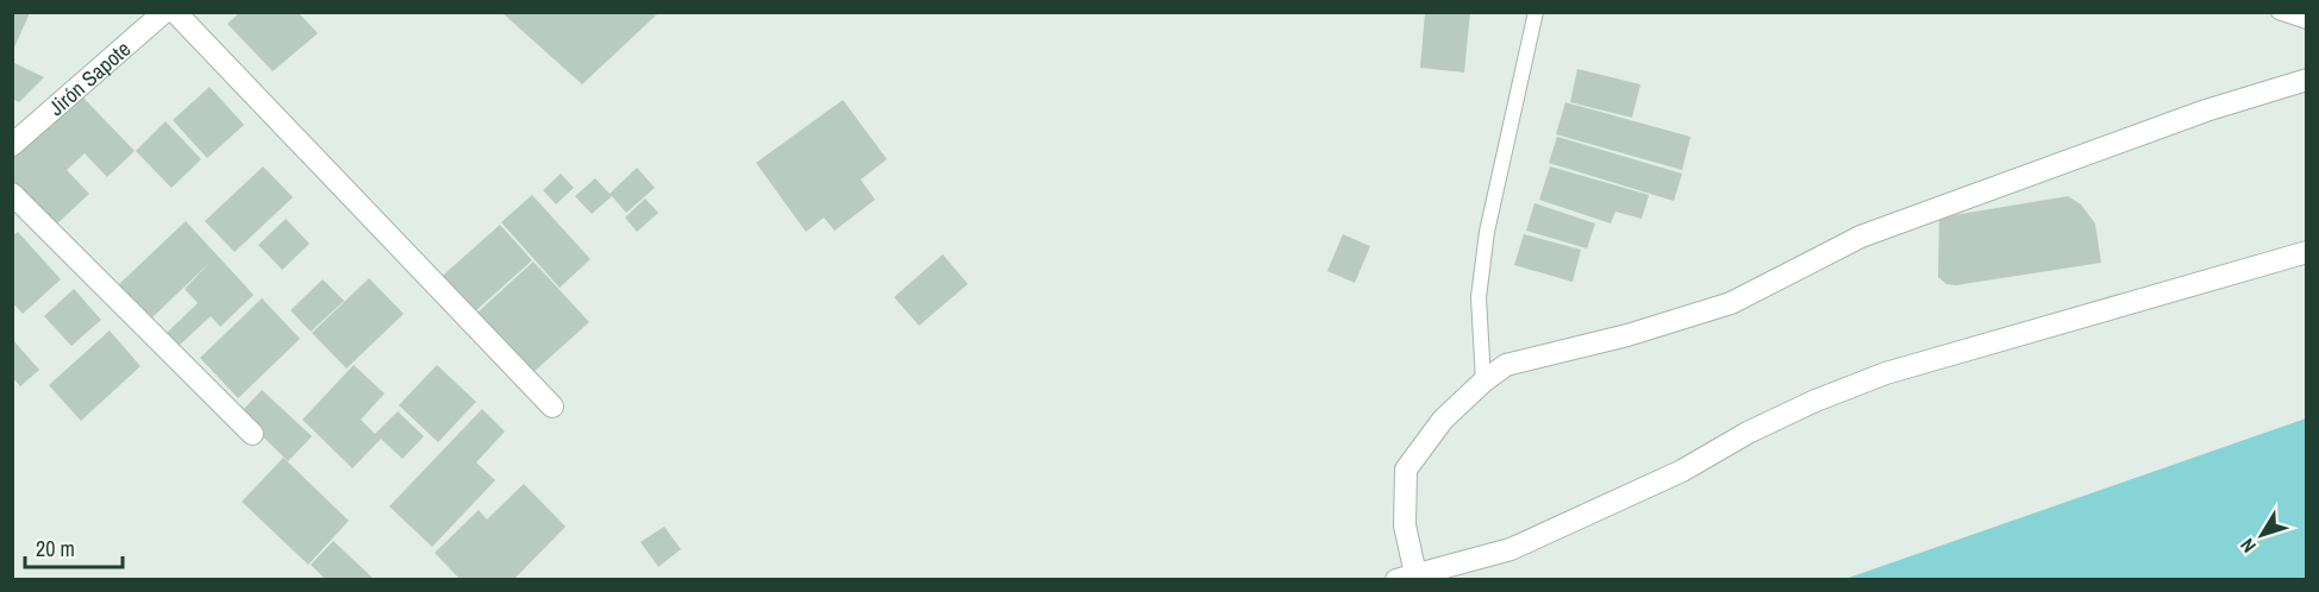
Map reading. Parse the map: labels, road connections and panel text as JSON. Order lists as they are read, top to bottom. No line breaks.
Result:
{"streets":{"street":["Jirón Sapote"]},"scale_bar":"20 m","north":"bottom left"}
